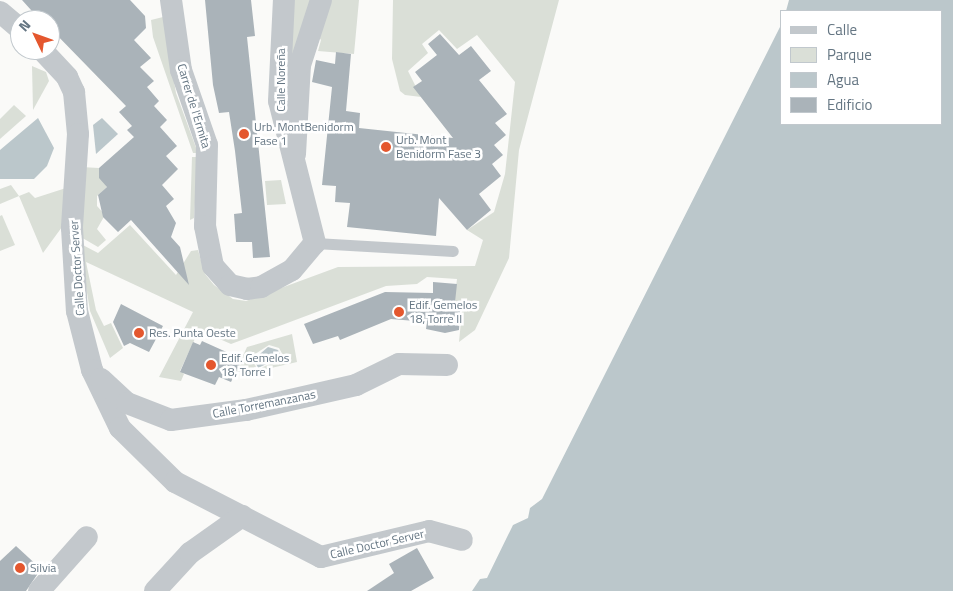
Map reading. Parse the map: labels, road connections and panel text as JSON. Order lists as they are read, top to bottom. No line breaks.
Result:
{"streets":{"street":["Calle Noreña","Carrer de l'Ermita","Calle Doctor Server","Calle Torremanzanas"]},"crossings":[["Calle Doctor Server","Calle Torremanzanas"]],"places":["Urb. MontBenidorm Fase 1","Urb. Mont Benidorm Fase 3","Edif. Gemelos 18, Torre II","Res. Punta Oeste","Edif. Gemelos 18, Torre I","Silvia"],"legend":["Calle","Parque","Agua","Edificio"],"north":"top left"}
